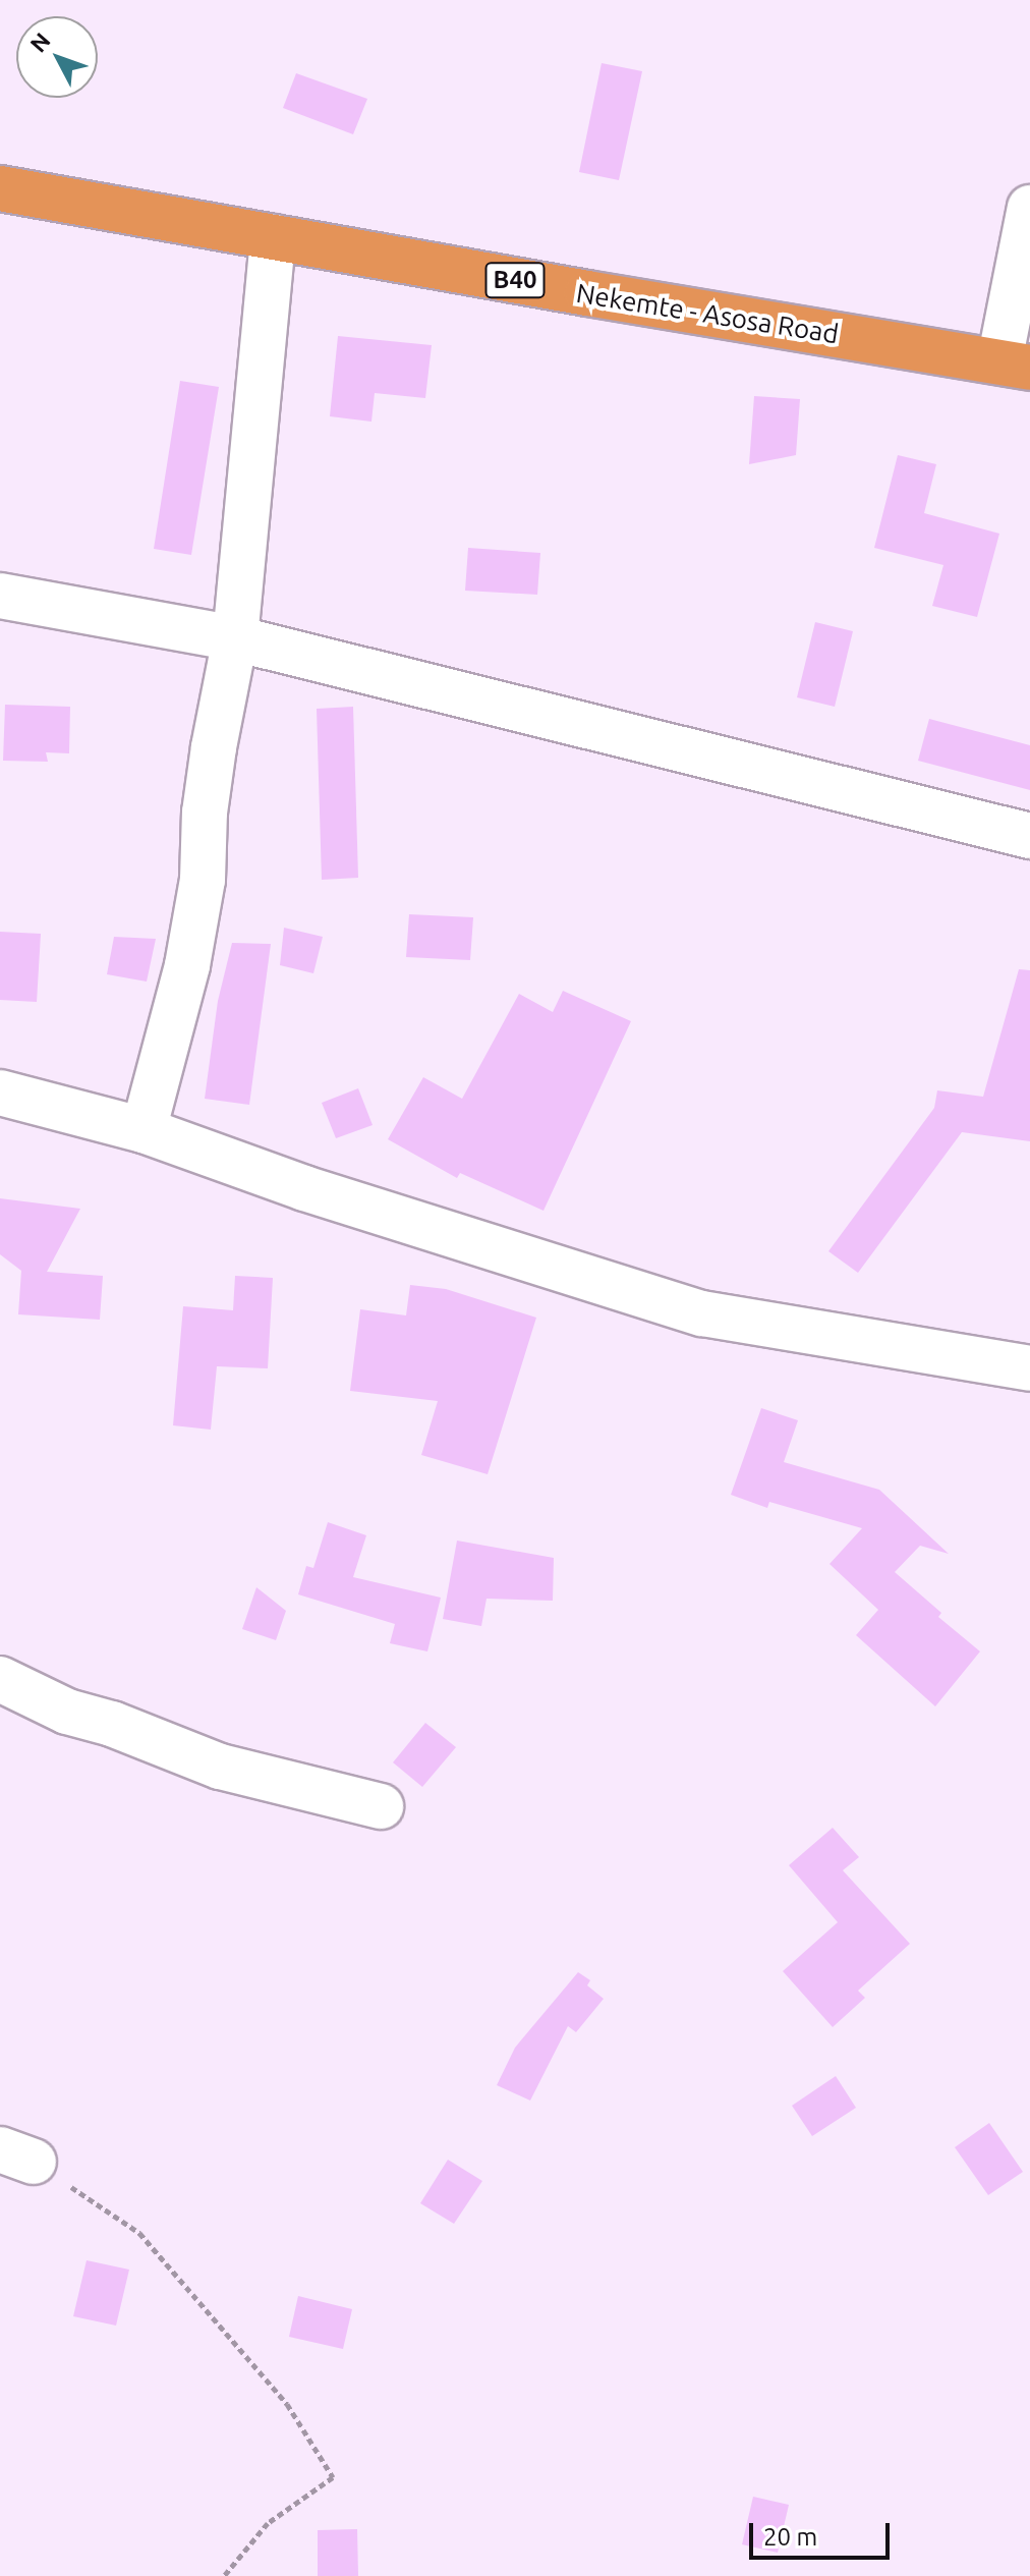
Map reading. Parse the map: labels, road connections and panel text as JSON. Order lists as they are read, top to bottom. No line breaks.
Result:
{"streets":{"highway":["B40","Nekemte - Asosa Road"]},"scale_bar":"20 m","north":"top left"}
